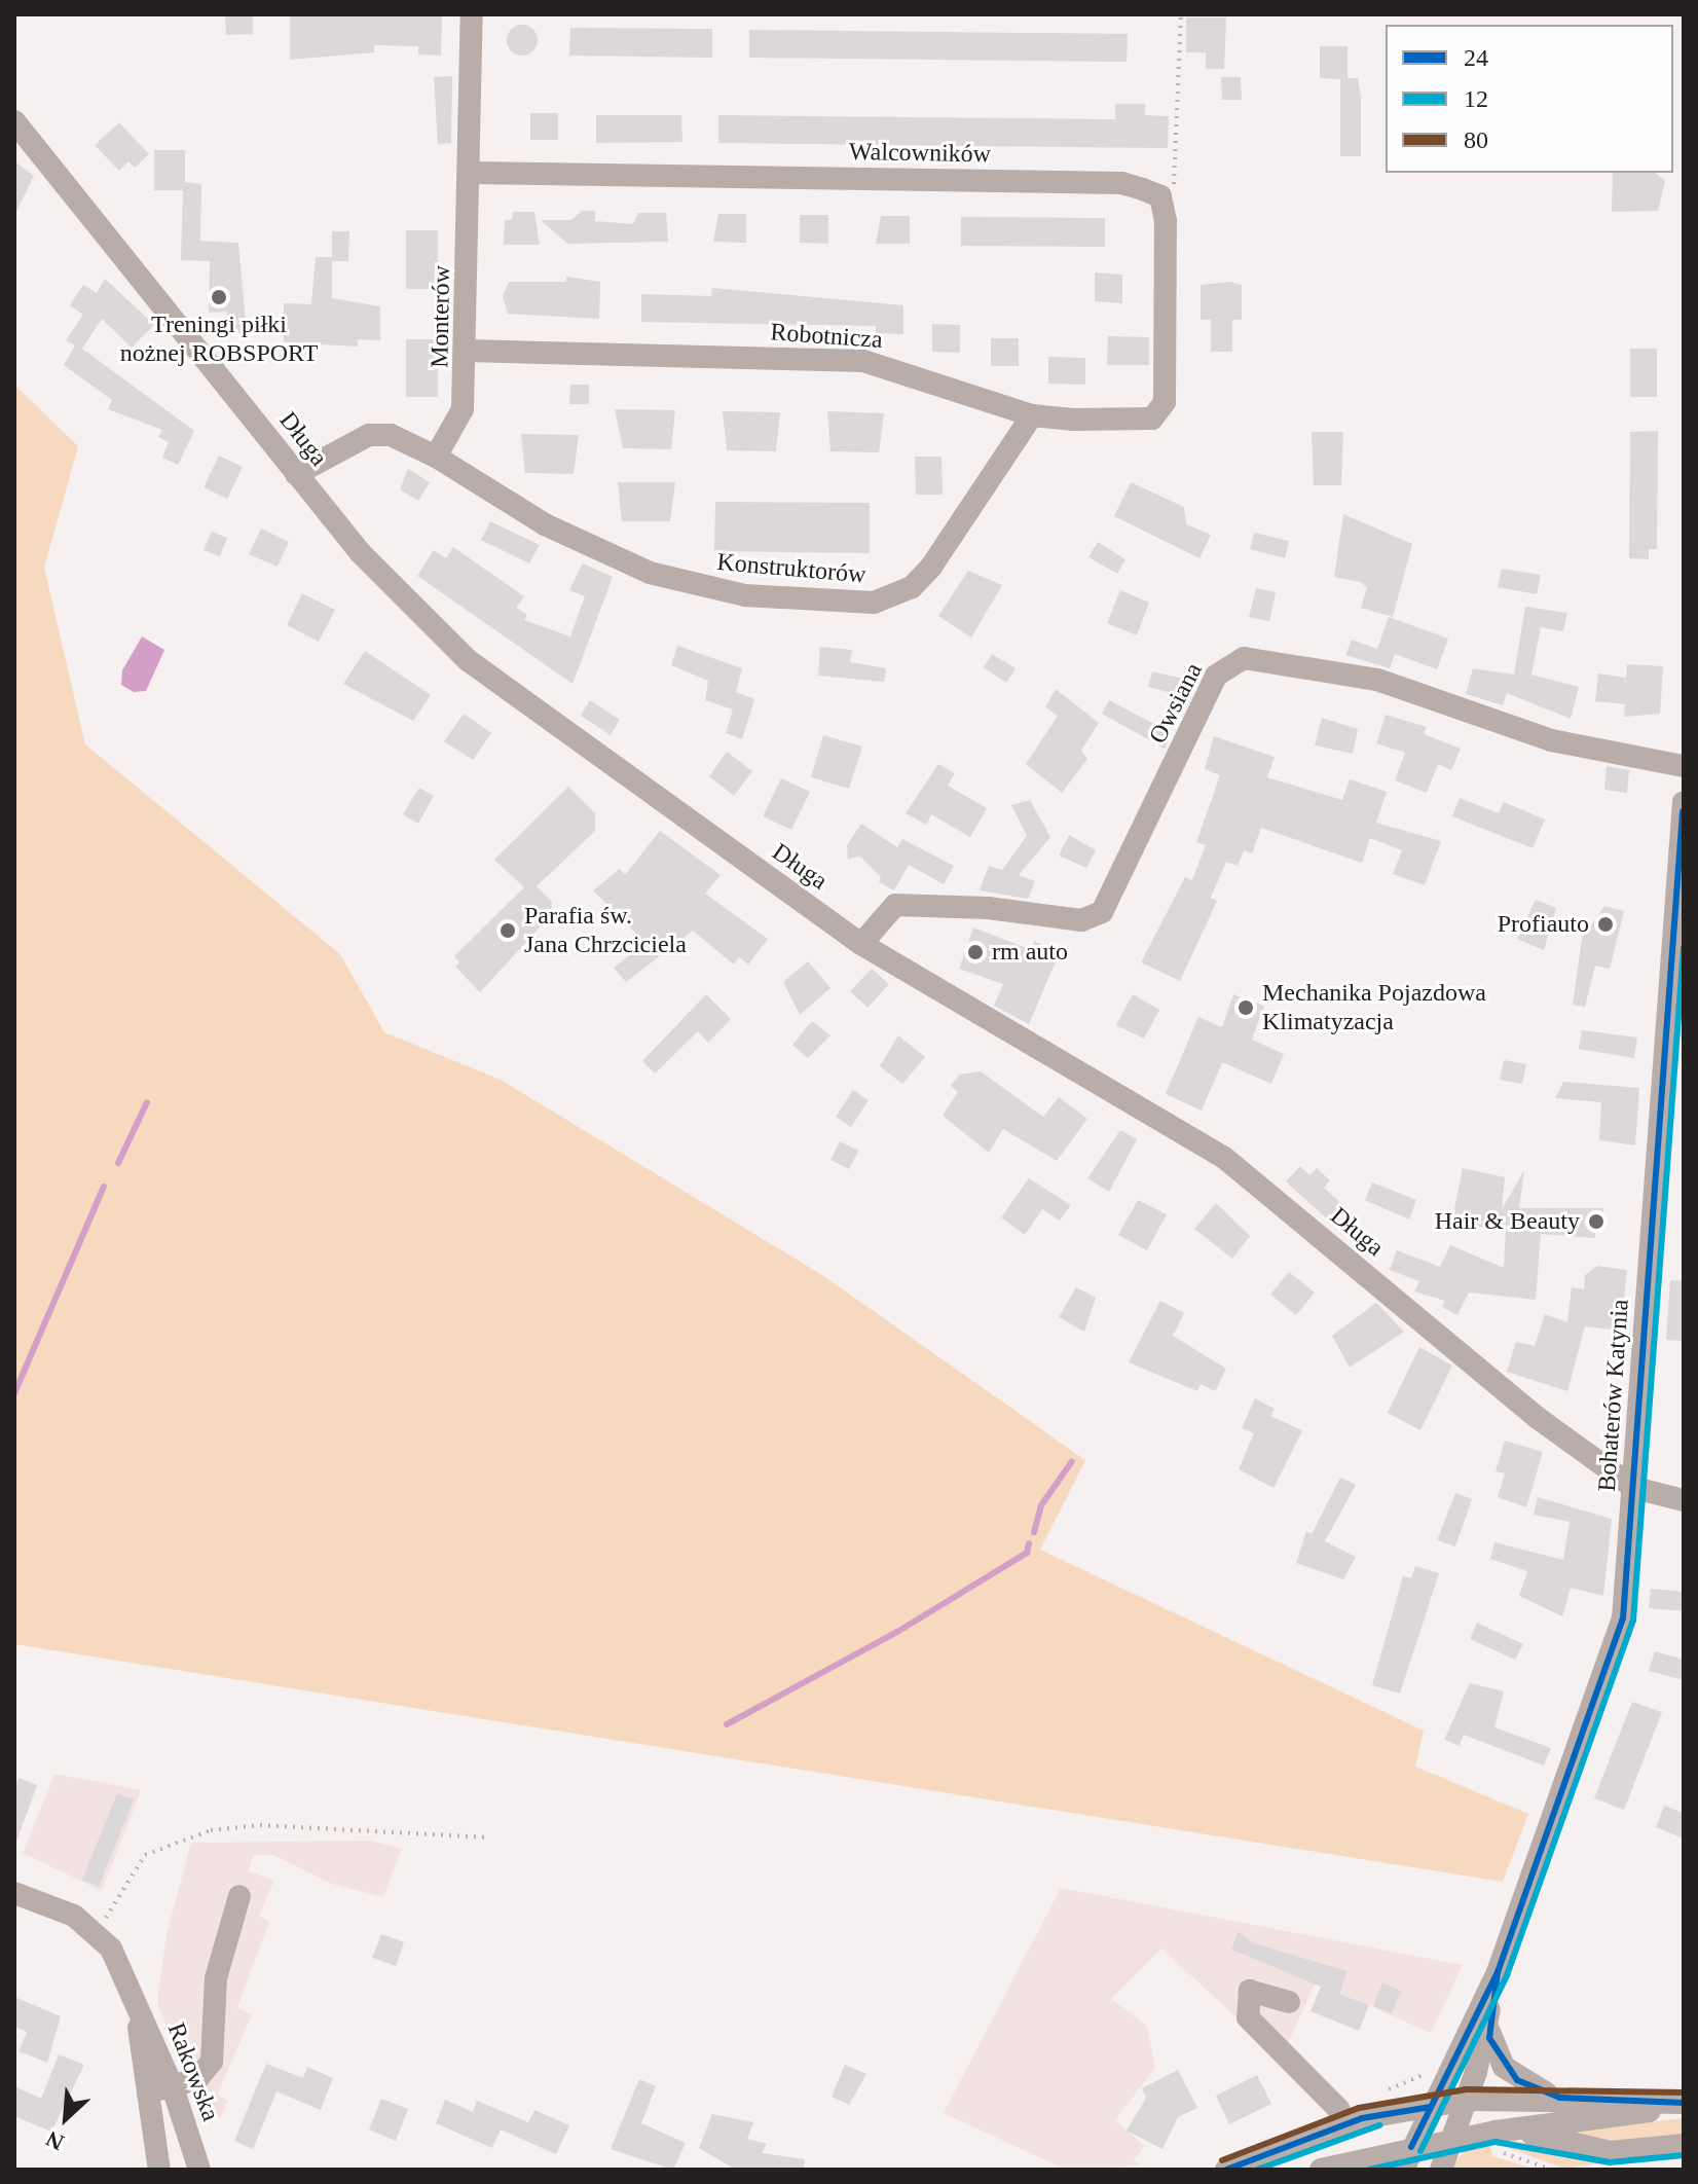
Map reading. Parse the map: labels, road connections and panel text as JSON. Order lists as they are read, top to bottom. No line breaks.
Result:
{"streets":{"street":["Walcowników","Monterów","Robotnicza","Długa","Konstruktorów","Owsiana","Bohaterów Katynia","Rakowska"]},"crossings":[["Walcowników","Monterów"],["Walcowników","Robotnicza"],["Monterów","Robotnicza"],["Monterów","Konstruktorów"],["Robotnicza","Konstruktorów"],["Długa","Owsiana"],["Długa","Bohaterów Katynia"]],"places":["Treningi piłki nożnej ROBSPORT","Profiauto","Parafia św. Jana Chrzciciela","rm auto","Mechanika Pojazdowa Klimatyzacja","Hair & Beauty"],"lines":["transit line 24","transit line 12","transit line 80"],"legend":["24","12","80"],"north":"bottom left"}
